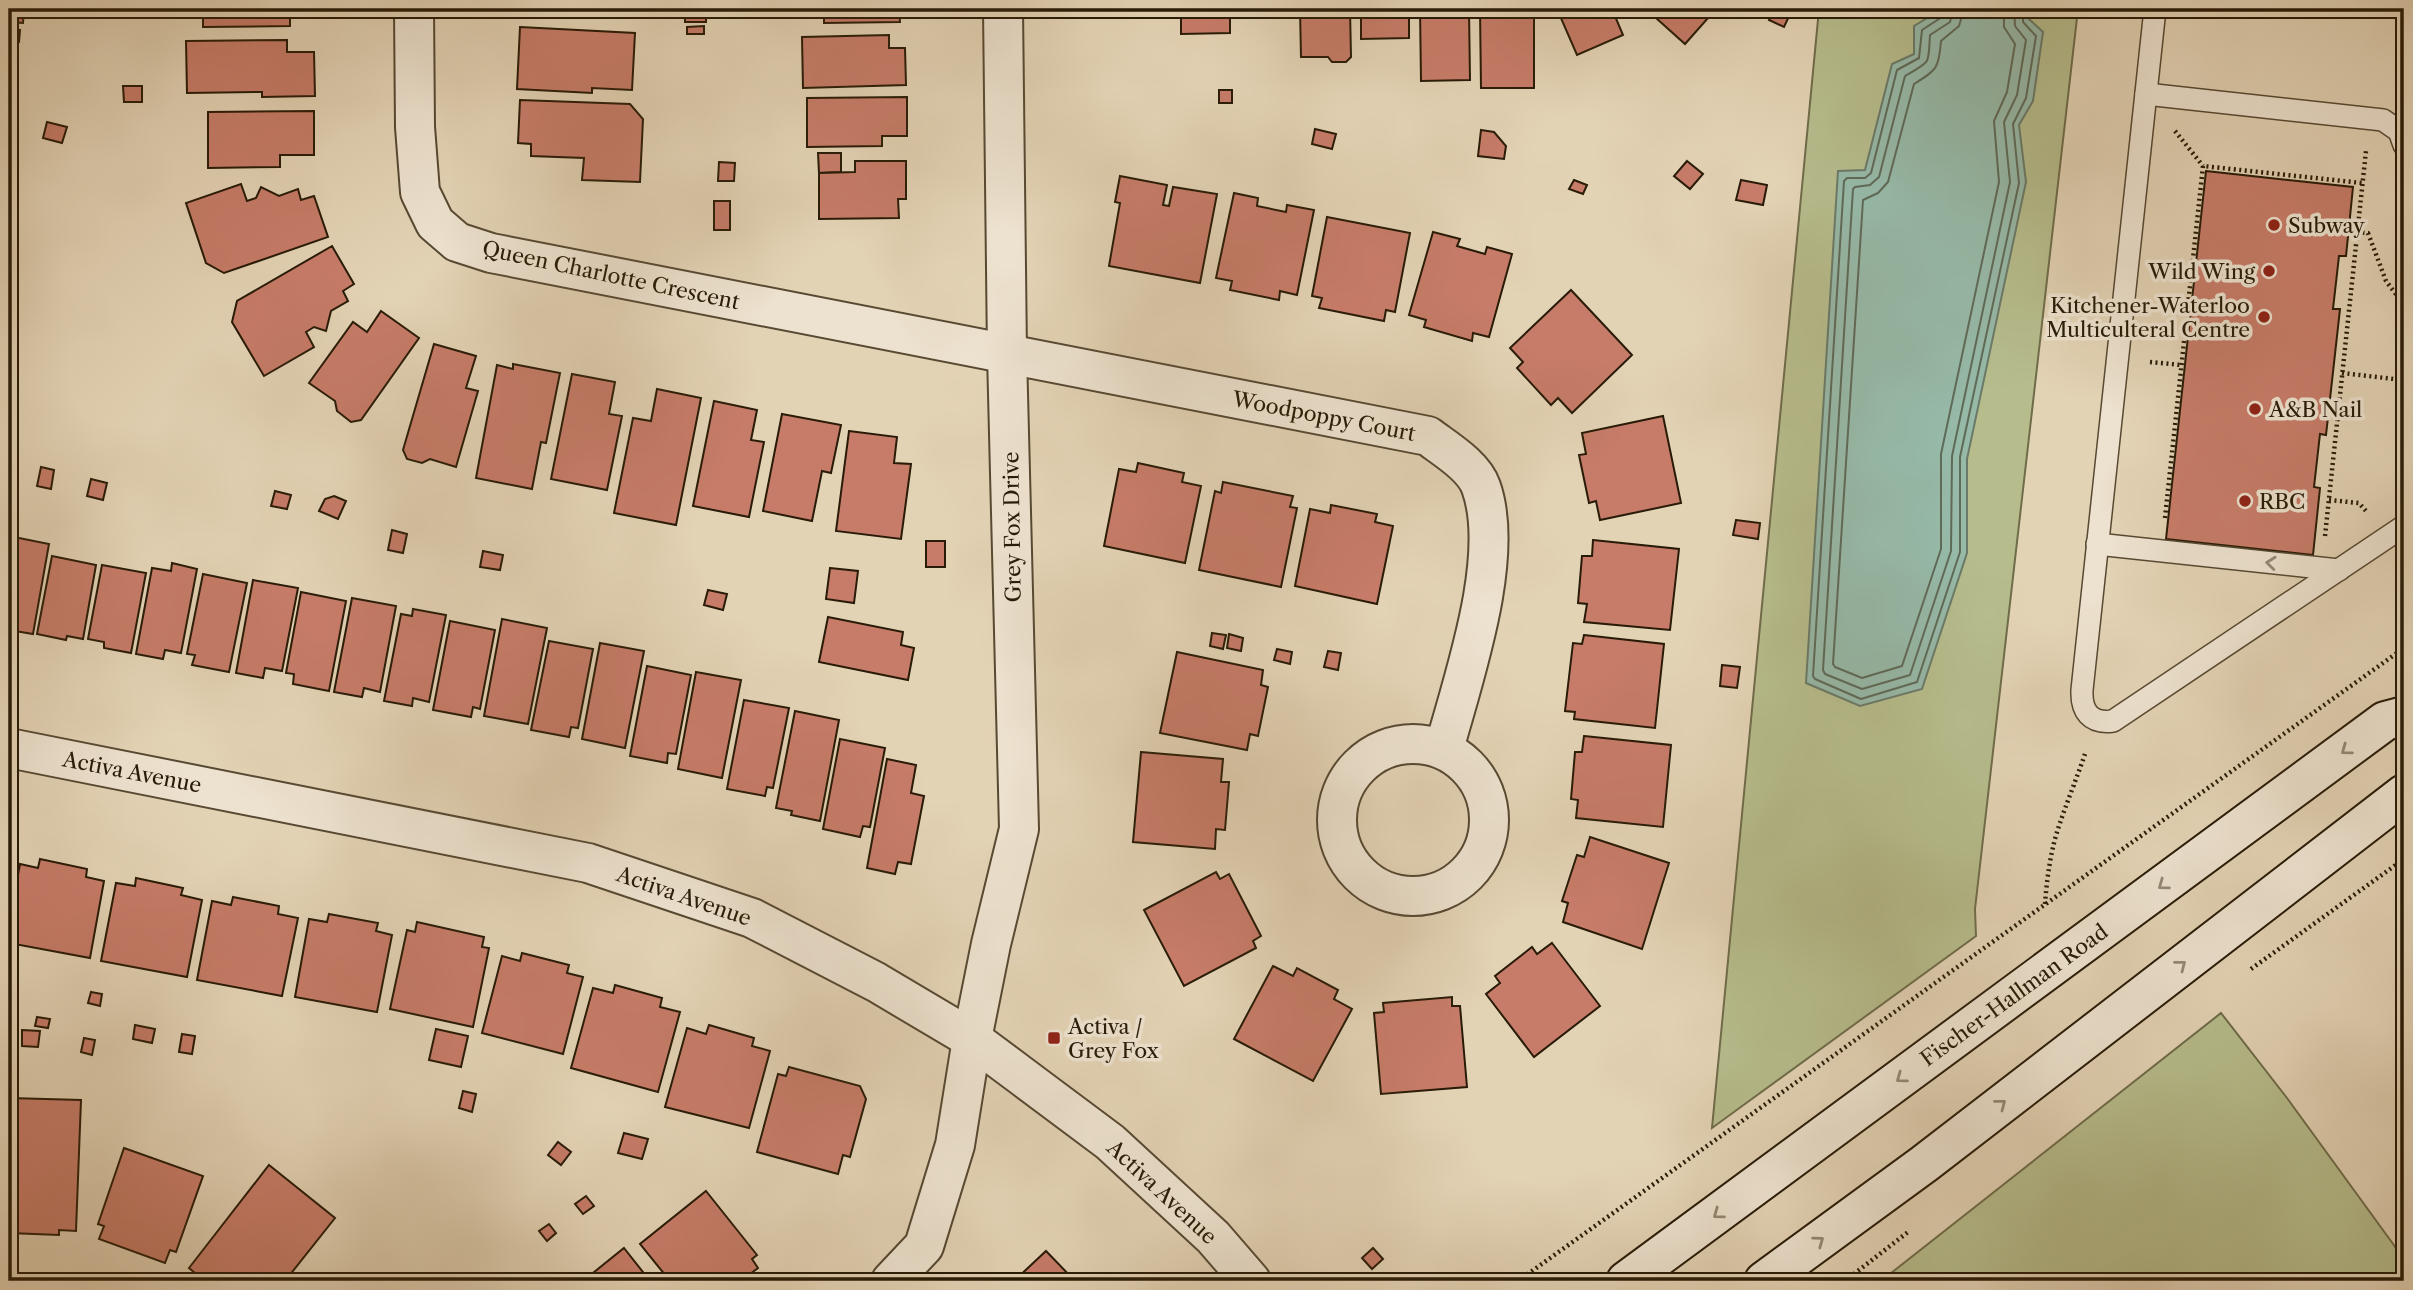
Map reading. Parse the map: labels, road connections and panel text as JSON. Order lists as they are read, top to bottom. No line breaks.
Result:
{"streets":{"street":["Queen Charlotte Crescent","Woodpoppy Court","Grey Fox Drive","Activa Avenue","Fischer-Hallman Road"]},"crossings":[["Queen Charlotte Crescent","Woodpoppy Court"],["Queen Charlotte Crescent","Grey Fox Drive"],["Woodpoppy Court","Grey Fox Drive"],["Grey Fox Drive","Activa Avenue"]],"places":{"other":["Subway","Wild Wing","Kitchener-Waterloo Multiculteral Centre","A&B Nail","RBC"],"transit":["Activa / Grey Fox"]}}
